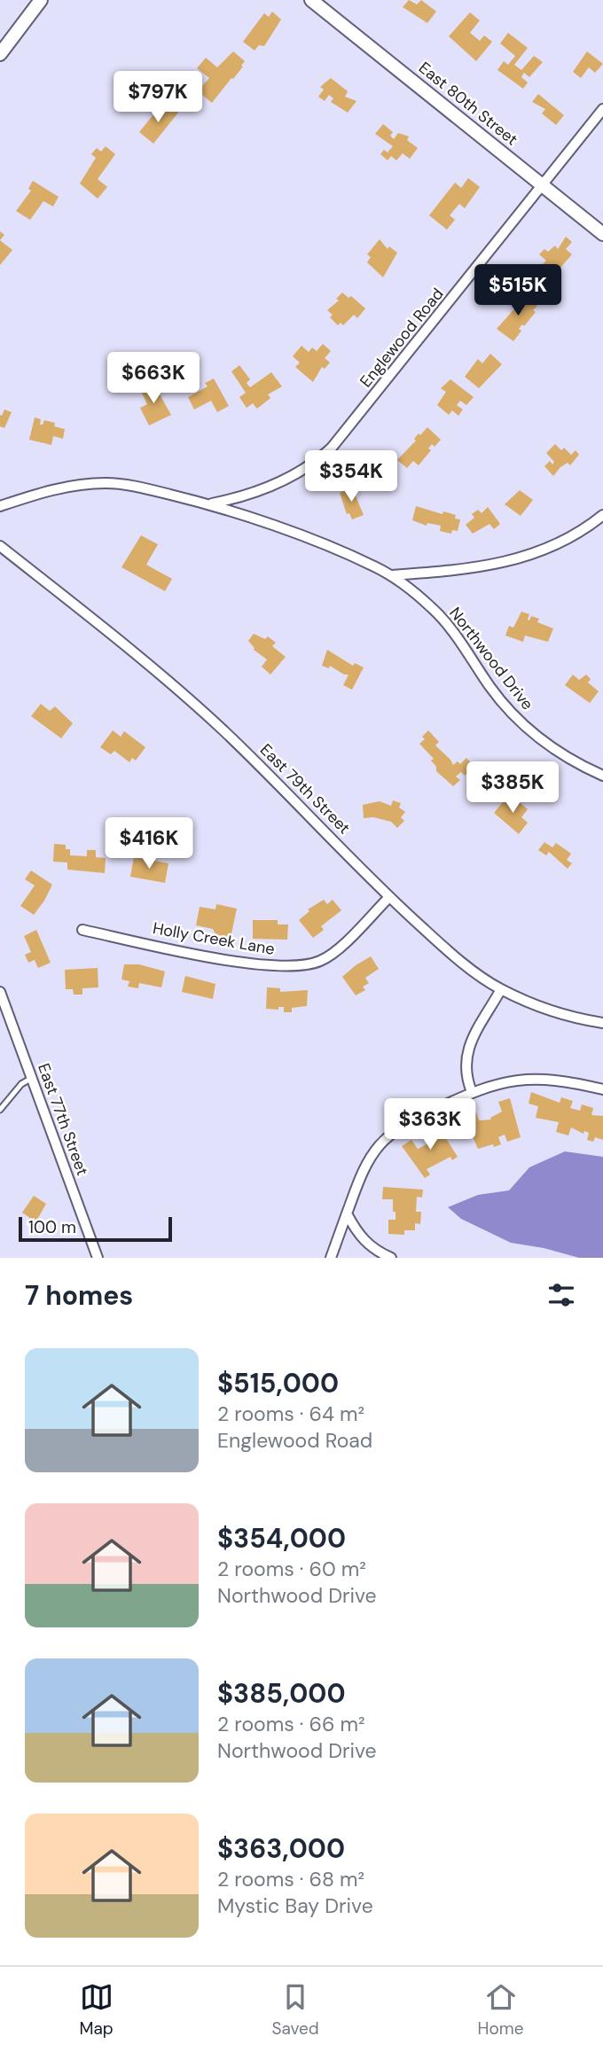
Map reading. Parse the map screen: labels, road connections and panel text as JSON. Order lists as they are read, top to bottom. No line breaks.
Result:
{"streets":{"street":["East 80th Street","Englewood Road","Northwood Drive","East 79th Street","Holly Creek Lane","East 77th Street"]},"crossings":[["East 80th Street","Englewood Road"],["Englewood Road","Northwood Drive"],["East 79th Street","Holly Creek Lane"]],"scale_bar":"100 m","page":{"price":["$797K","$515K","$663K","$354K","$385K","$416K","$363K"],"scale":"100 m","heading":"7 homes","list":[{"name":"$515,000","note":"2 rooms · 64 m² · Englewood Road"},{"name":"$354,000","note":"2 rooms · 60 m² · Northwood Drive"},{"name":"$385,000","note":"2 rooms · 66 m² · Northwood Drive"},{"name":"$363,000","note":"2 rooms · 68 m² · Mystic Bay Drive"}],"tabs":["Map","Saved","Home"]}}
